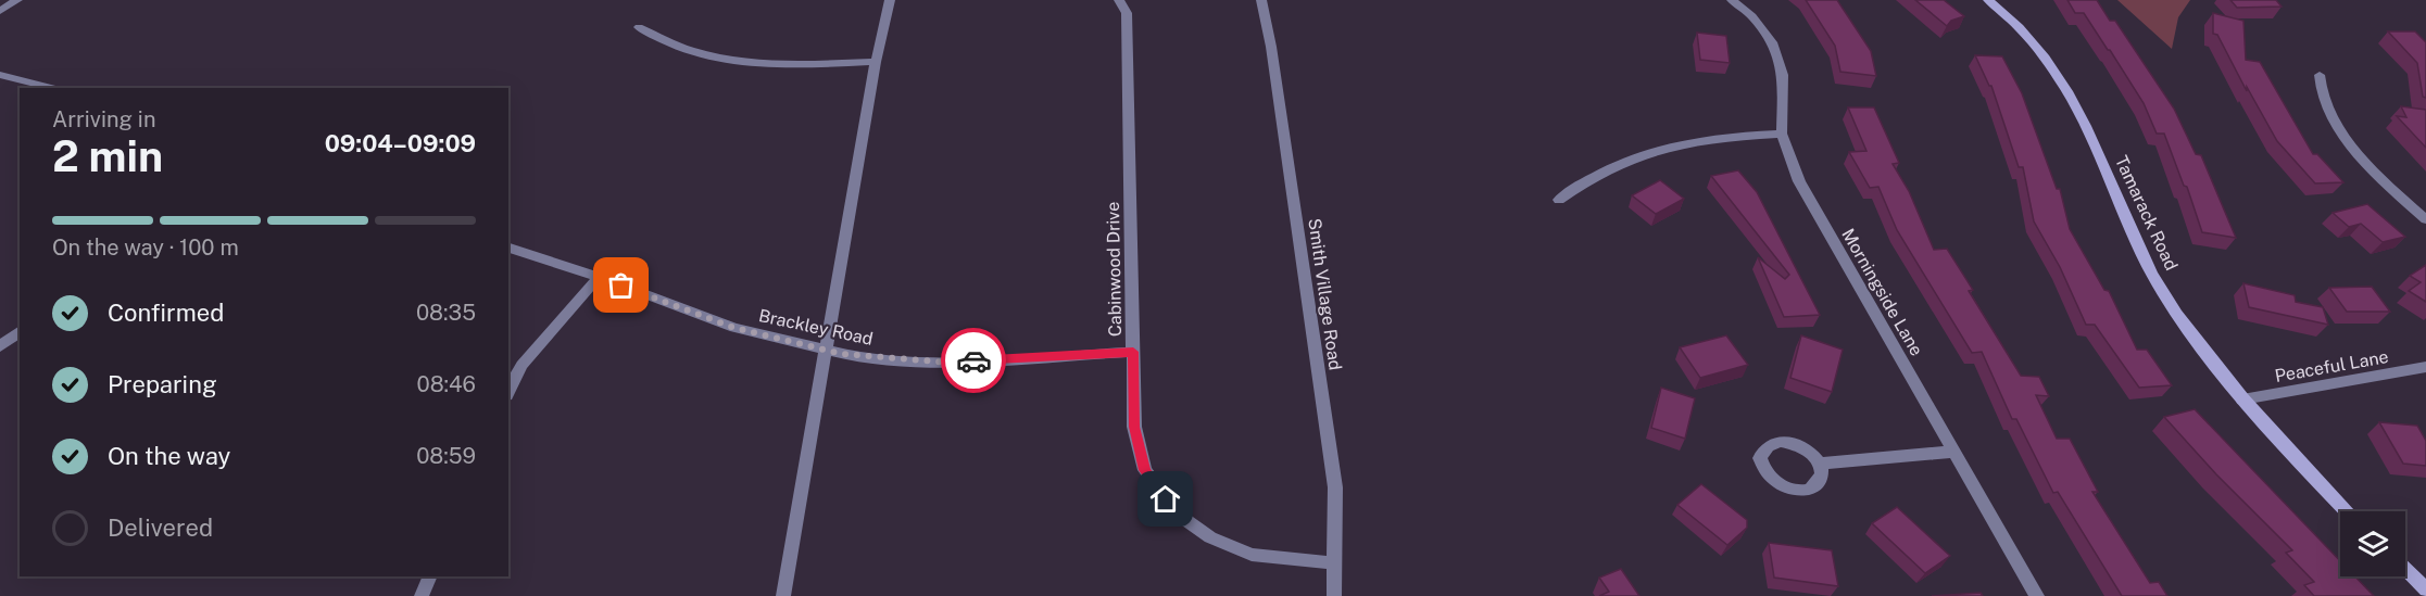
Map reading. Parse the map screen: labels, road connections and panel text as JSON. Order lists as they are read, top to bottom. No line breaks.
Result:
{"streets":{"street":["Tamarack Road","Cabinwood Drive","Morningside Lane","Smith Village Road","Brackley Road","Peaceful Lane"]},"crossings":[["Tamarack Road","Peaceful Lane"],["Cabinwood Drive","Smith Village Road"],["Cabinwood Drive","Brackley Road"]],"page":{"heading":["2 min","Arriving in","09:04–09:09"],"bar":"On the way · 100 m","list":[["Confirmed","08:35"],["Preparing","08:46"],["On the way","08:59"],"Delivered"]}}
